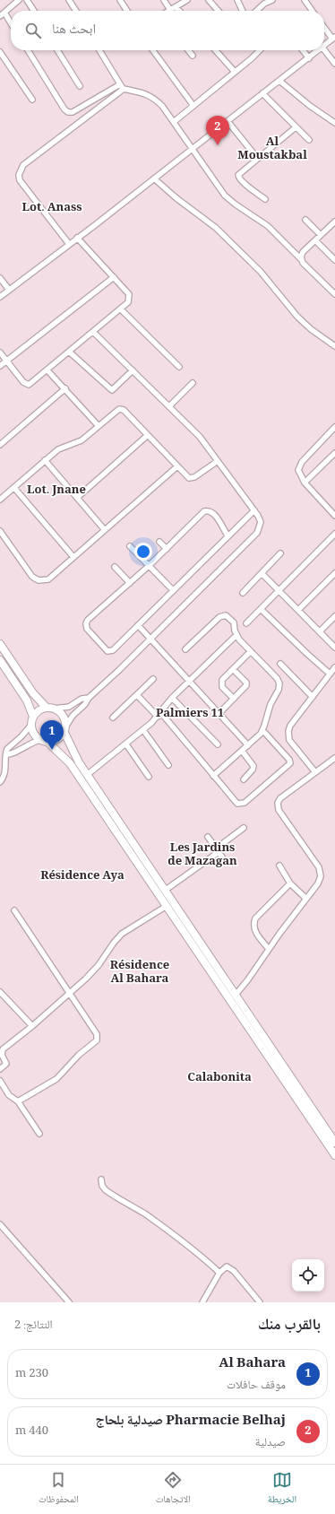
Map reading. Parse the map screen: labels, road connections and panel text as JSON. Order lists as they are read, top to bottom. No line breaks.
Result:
{"districts":["Al Moustakbal","Lot. Anass","Lot. Jnane","Palmiers 11","Les Jardins de Mazagan","Résidence Aya","Résidence Al Bahara","Calabonita"],"page":{"search":"ابحث هنا","pins":["2","1"],"heading":["بالقرب منك","النتائج: 2"],"list":[{"mark":"1","name":"Al Bahara","note":"موقف حافلات","value":"230 m"},{"mark":"2","name":"Pharmacie Belhaj صيدلية بلحاج","note":"صيدلية","value":"440 m"}],"nav":["الخريطة","الاتجاهات","المحفوظات"]}}
